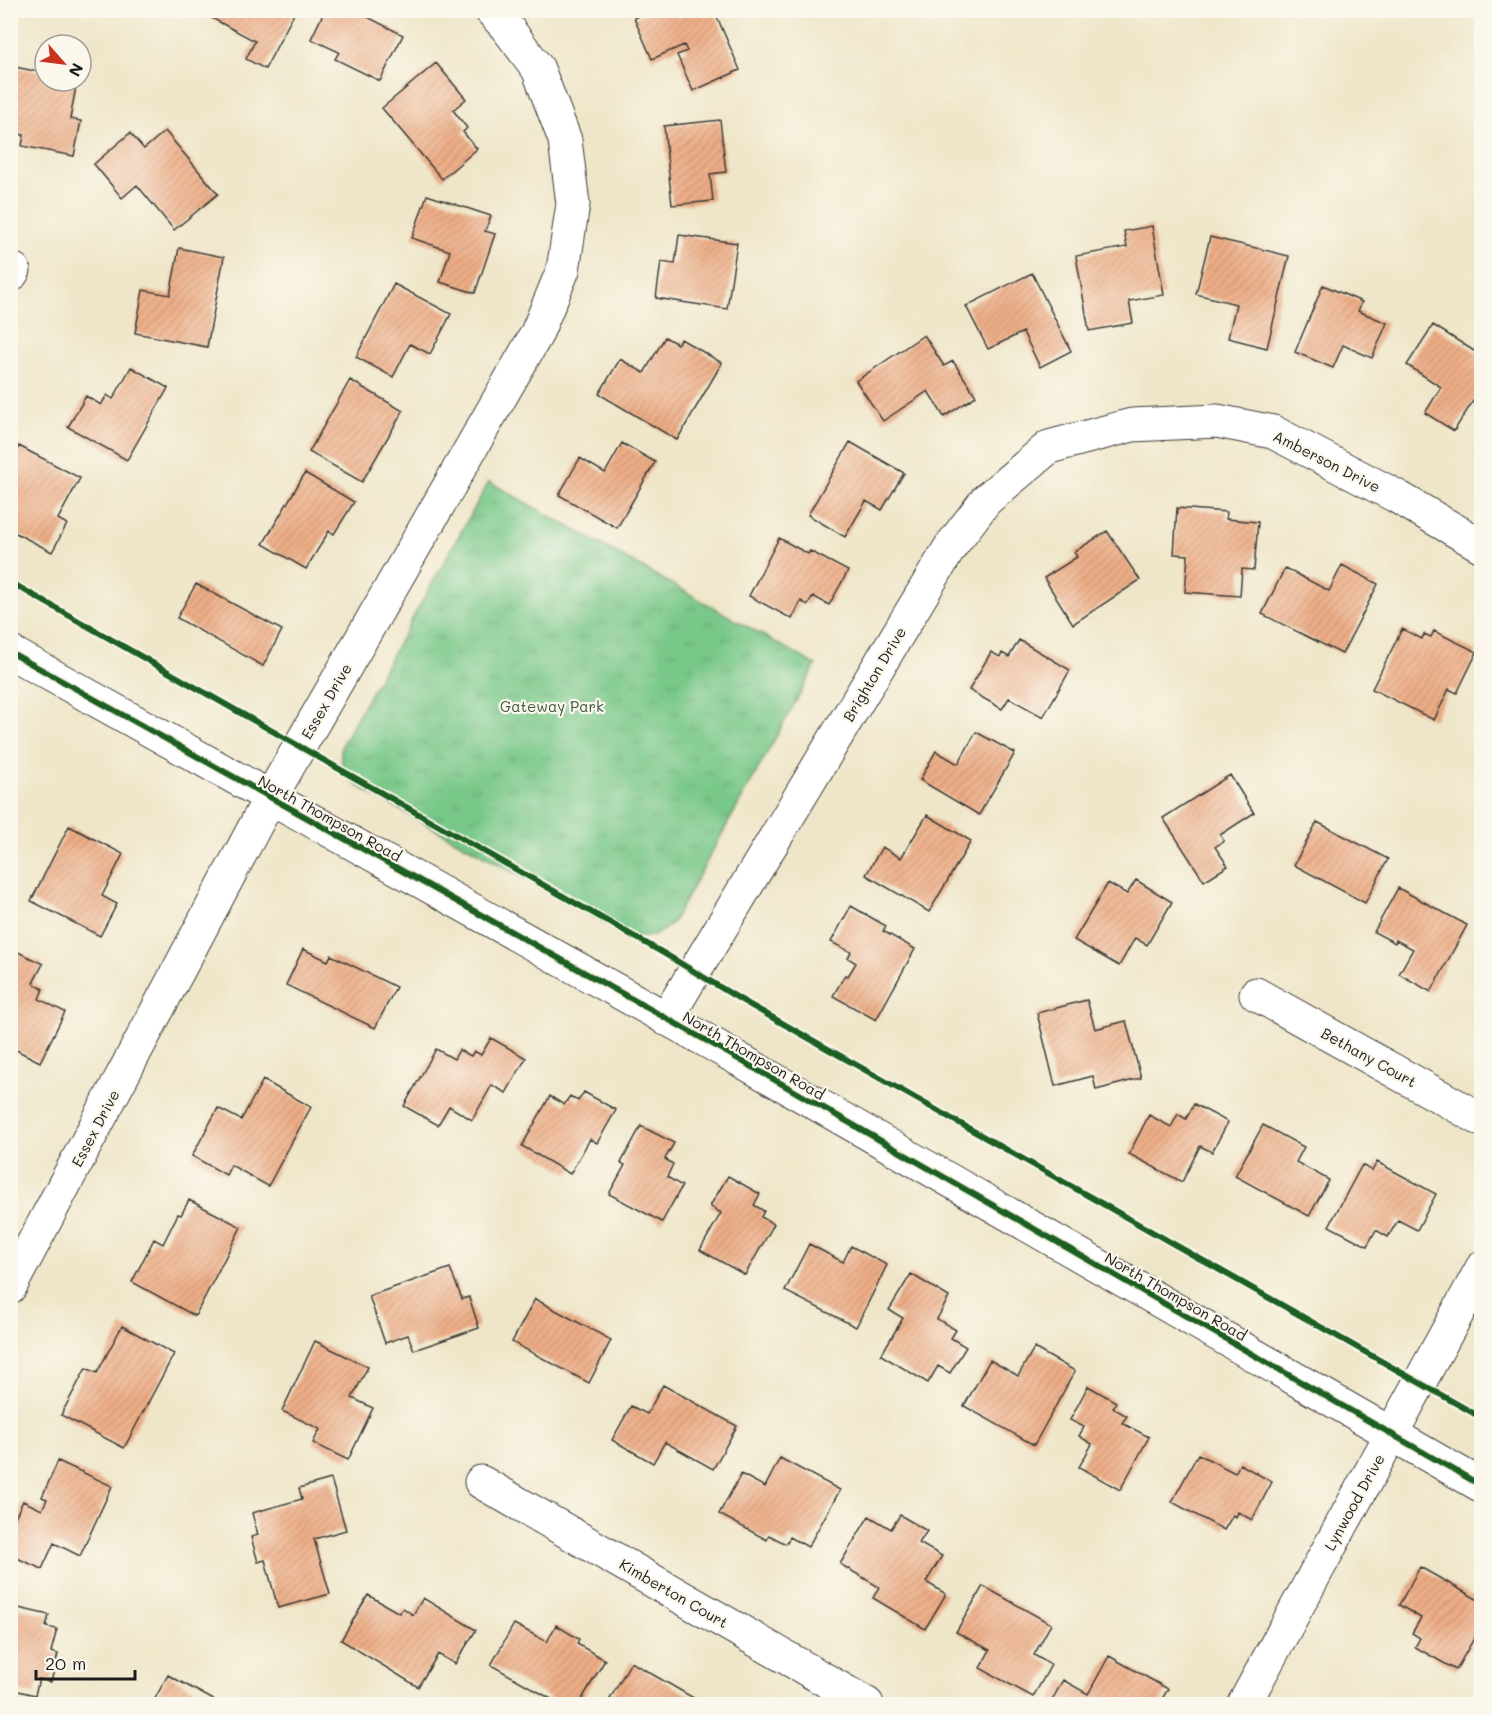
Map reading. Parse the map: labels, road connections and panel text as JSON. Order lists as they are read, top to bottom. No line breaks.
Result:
{"streets":{"street":["Amberson Drive","Brighton Drive","Essex Drive","North Thompson Road","Bethany Court","Lynwood Drive","Kimberton Court"]},"crossings":[["Amberson Drive","Brighton Drive"],["Brighton Drive","North Thompson Road"],["Essex Drive","North Thompson Road"],["North Thompson Road","Lynwood Drive"]],"parks":["Gateway Park"],"scale_bar":"20 m","north":"bottom right"}
